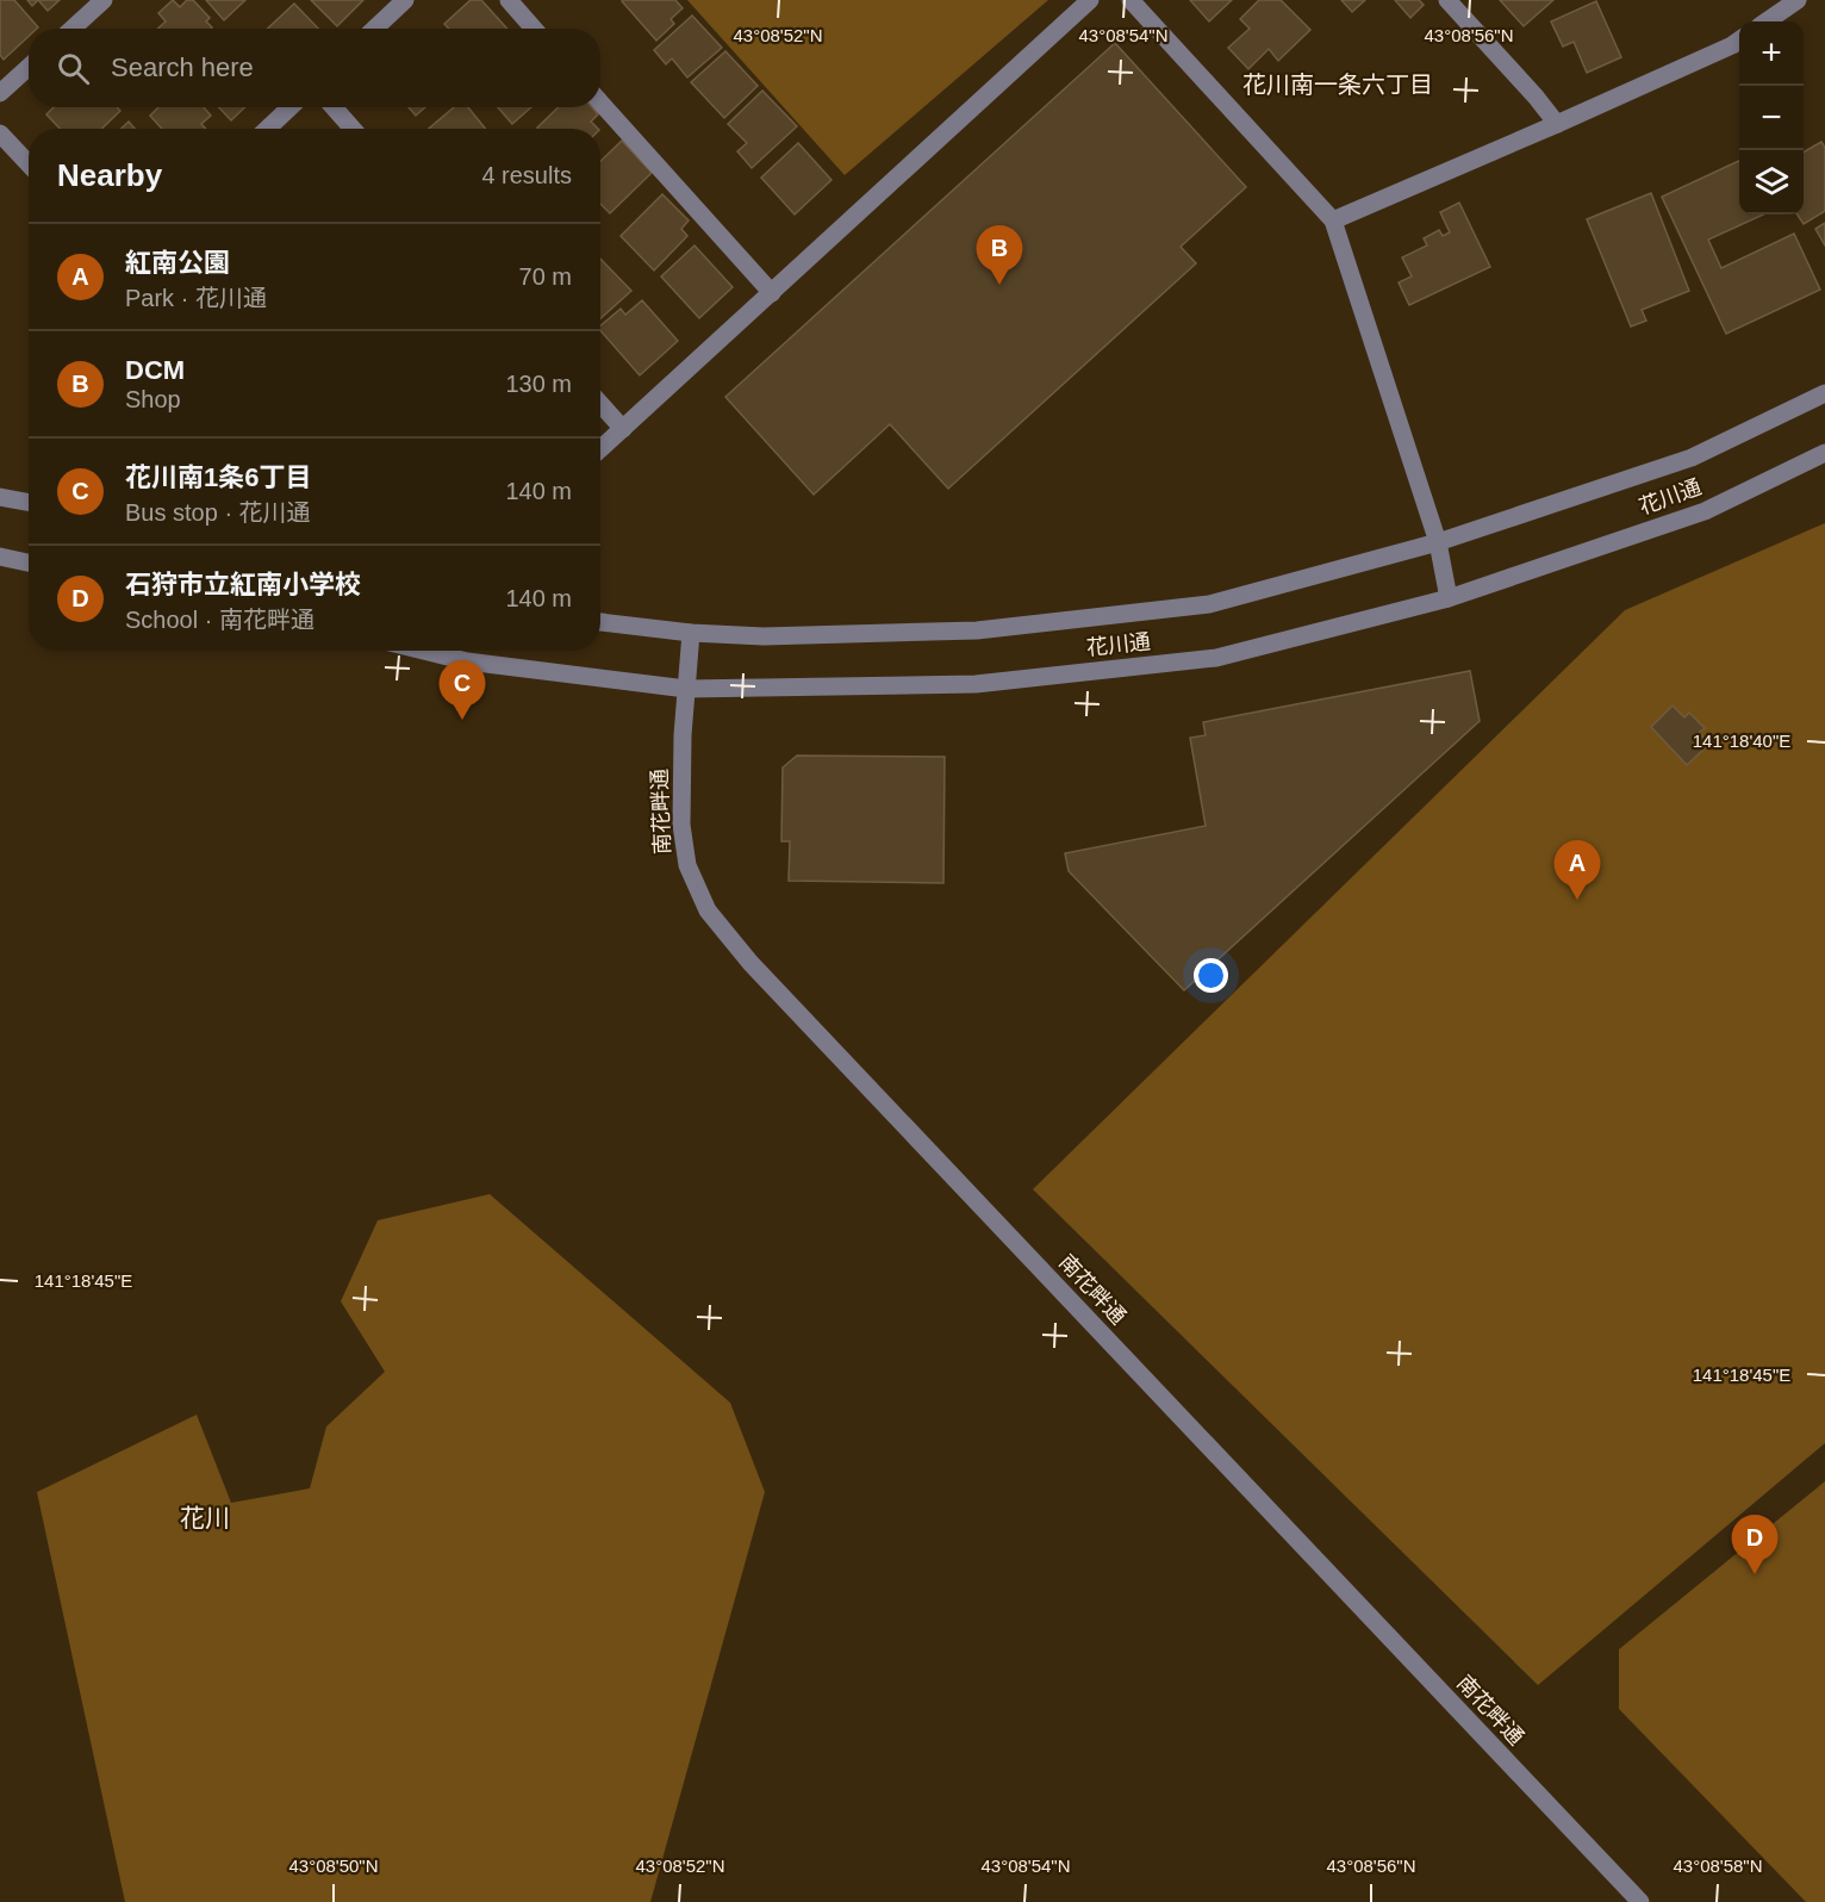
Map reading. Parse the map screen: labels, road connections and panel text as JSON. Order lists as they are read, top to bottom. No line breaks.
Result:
{"streets":{"street":["花川通","南花畔通"]},"crossings":[["花川通","南花畔通"]],"districts":["花川南一条六丁目","花川"],"page":{"map_buttons":["+","−"],"search":"Search here","heading":["Nearby","4 results"],"list":[{"mark":"A","name":"紅南公園","note":"Park · 花川通","value":"70 m"},{"mark":"B","name":"DCM","note":"Shop","value":"130 m"},{"mark":"C","name":"花川南1条6丁目","note":"Bus stop · 花川通","value":"140 m"},{"mark":"D","name":"石狩市立紅南小学校","note":"School · 南花畔通","value":"140 m"}],"pins":["B","C","A","D"]},"coordinates":["43°08'52\"N","43°08'54\"N","43°08'56\"N","141°18'40\"E","141°18'45\"E","43°08'50\"N","43°08'58\"N"]}
